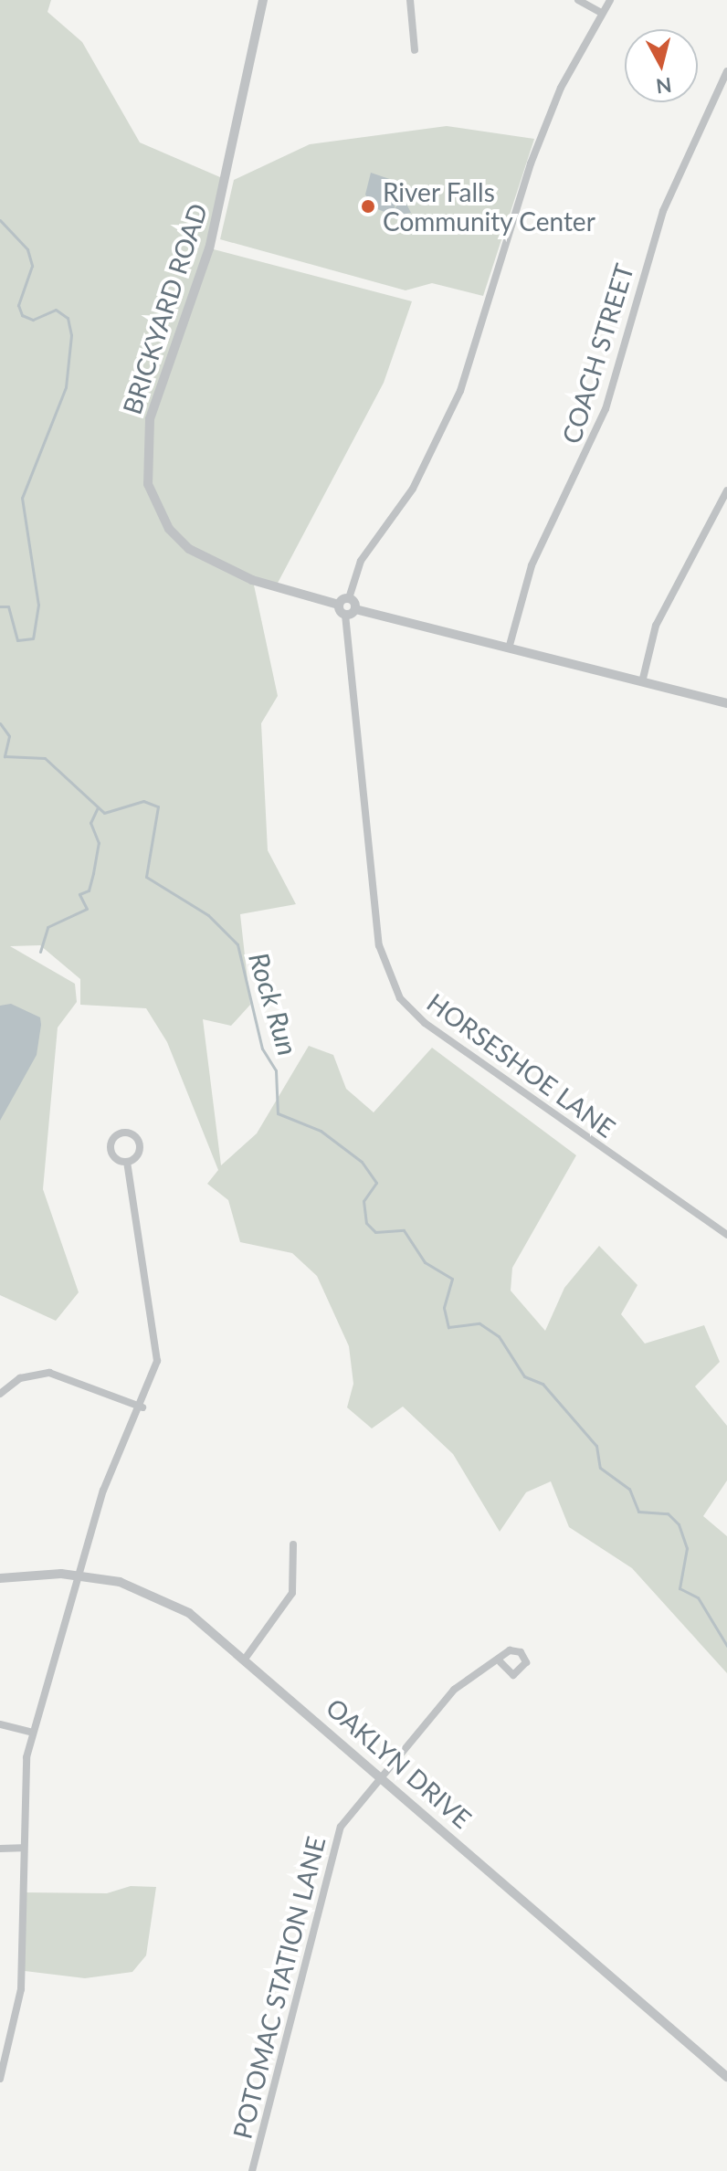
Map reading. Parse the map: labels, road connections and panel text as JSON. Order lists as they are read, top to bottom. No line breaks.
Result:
{"streets":{"street":["BRICKYARD ROAD","COACH STREET","HORSESHOE LANE","OAKLYN DRIVE","POTOMAC STATION LANE"]},"crossings":[["OAKLYN DRIVE","POTOMAC STATION LANE"]],"water":["Rock Run"],"places":["River Falls Community Center"],"north":"bottom"}
